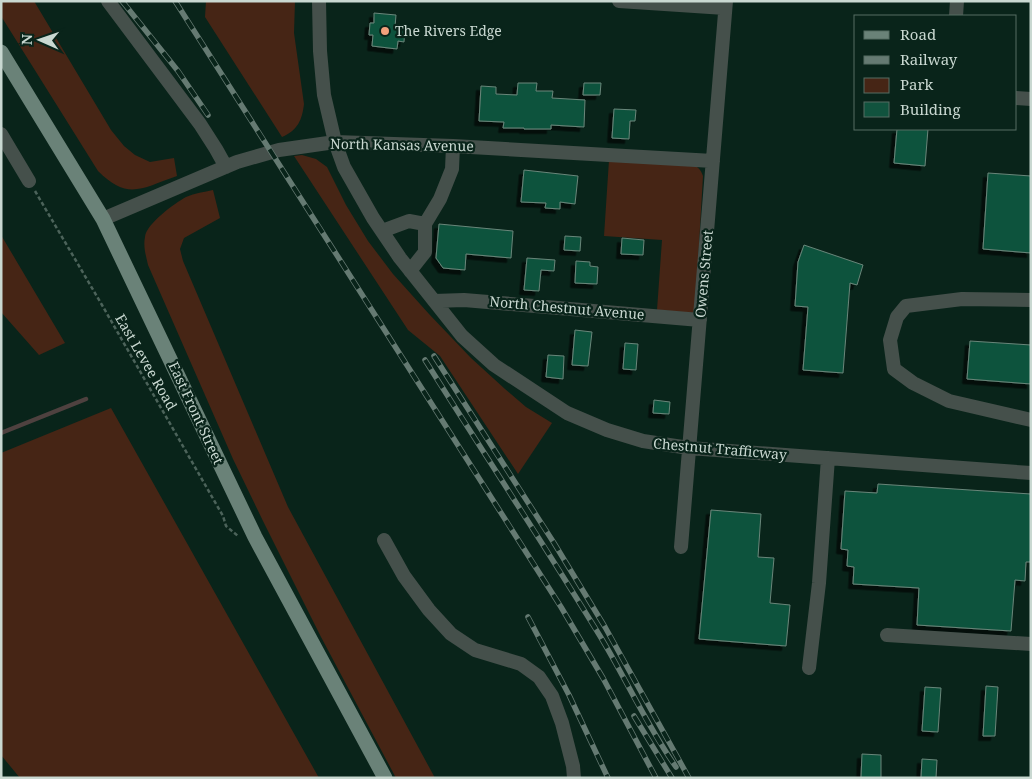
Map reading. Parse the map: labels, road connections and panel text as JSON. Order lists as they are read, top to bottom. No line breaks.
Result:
{"streets":{"main road":["East Front Street"],"street":["North Kansas Avenue","Owens Street","North Chestnut Avenue","Chestnut Trafficway"],"path":["East Levee Road"]},"crossings":[["North Kansas Avenue","Owens Street"],["North Kansas Avenue","East Front Street"],["North Kansas Avenue","Chestnut Trafficway"],["Owens Street","North Chestnut Avenue"],["Owens Street","Chestnut Trafficway"],["North Chestnut Avenue","Chestnut Trafficway"],["East Levee Road","East Front Street"]],"places":["The Rivers Edge"],"legend":["Road","Railway","Park","Building"],"north":"left"}
